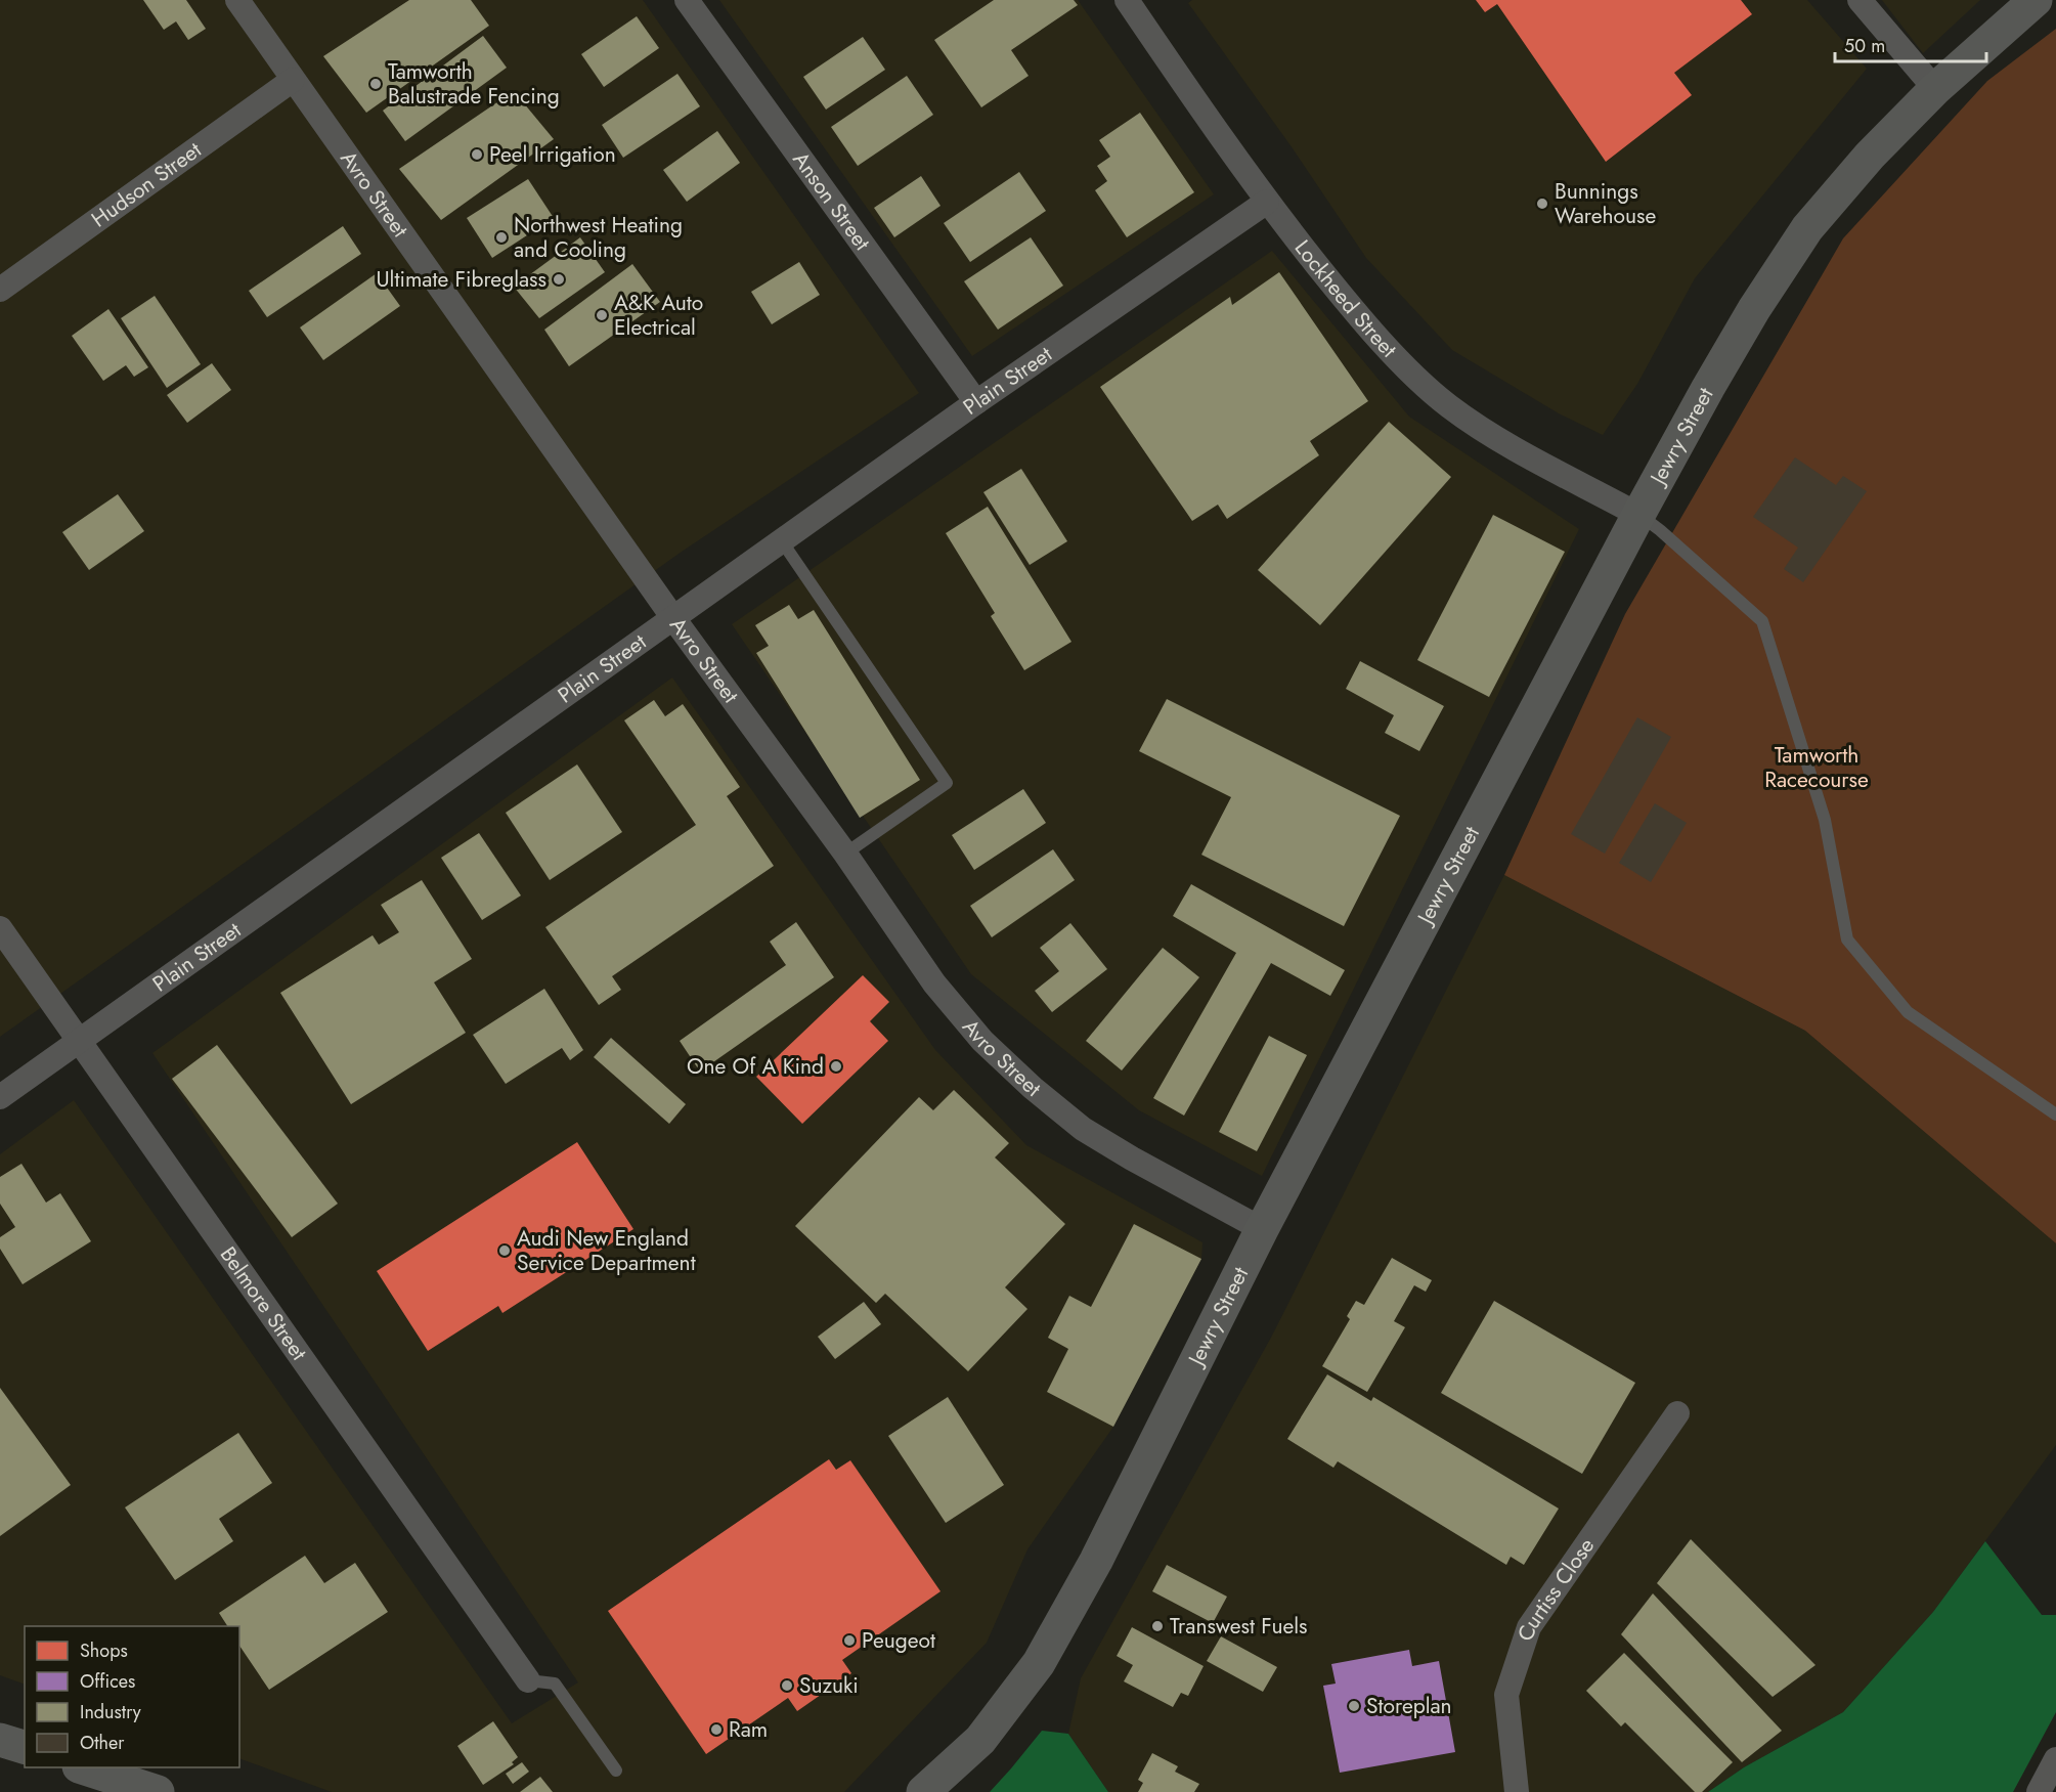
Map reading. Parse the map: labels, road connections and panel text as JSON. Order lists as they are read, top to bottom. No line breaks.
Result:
{"streets":{"main road":["Jewry Street"],"street":["Hudson Street","Avro Street","Anson Street","Lockheed Street","Plain Street","Belmore Street","Curtiss Close"]},"crossings":[["Hudson Street","Avro Street"],["Avro Street","Plain Street"],["Avro Street","Jewry Street"],["Anson Street","Plain Street"],["Lockheed Street","Plain Street"],["Lockheed Street","Jewry Street"],["Plain Street","Belmore Street"]],"parks":["Tamworth Racecourse"],"places":["Tamworth Balustrade Fencing","Peel Irrigation","Bunnings Warehouse","Northwest Heating and Cooling","Ultimate Fibreglass","A&K Auto Electrical","One Of A Kind","Audi New England Service Department","Transwest Fuels","Peugeot","Suzuki","Storeplan","Ram"],"legend":["Shops","Offices","Industry","Other"],"scale_bar":"50 m"}
